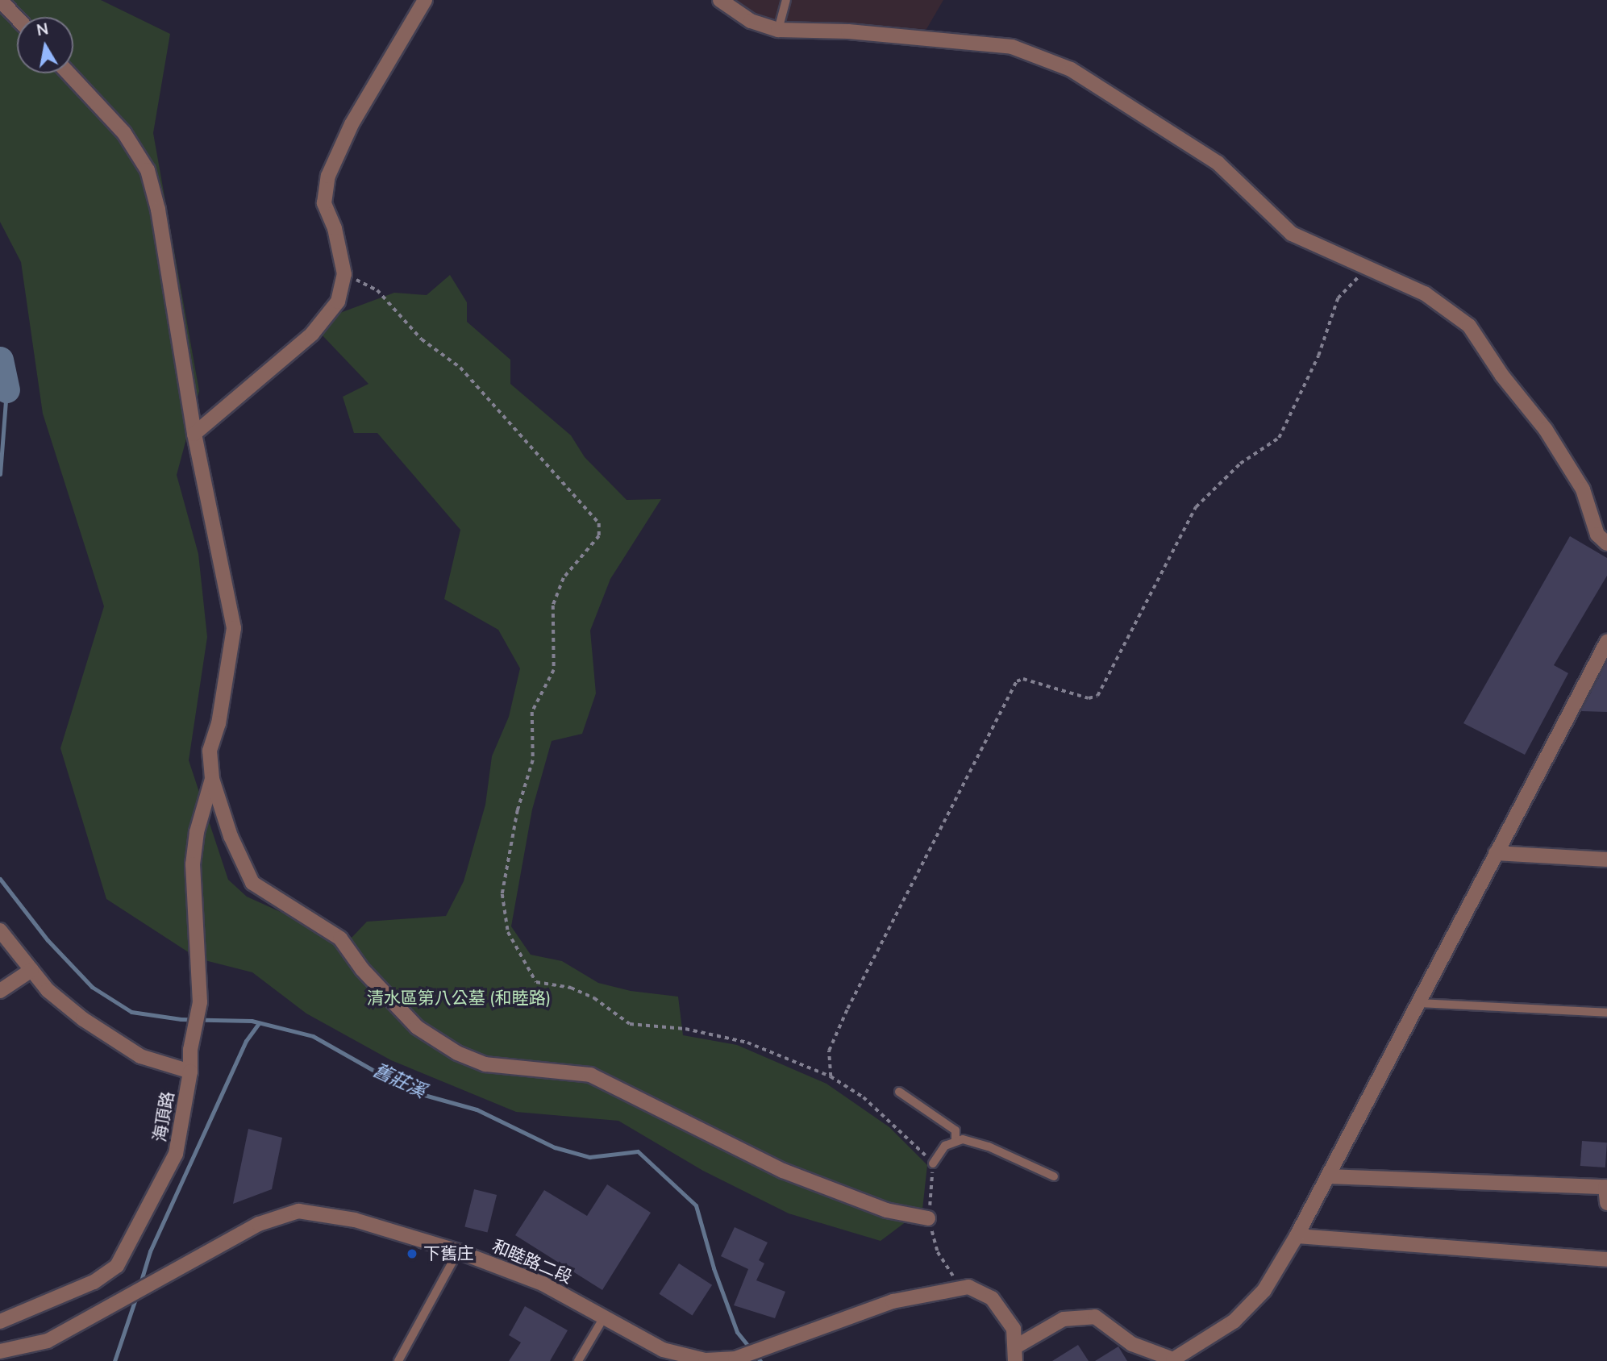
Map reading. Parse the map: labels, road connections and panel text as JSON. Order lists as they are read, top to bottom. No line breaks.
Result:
{"streets":{"street":["海頂路","和睦路二段"]},"water":["舊莊溪"],"parks":["清水區第八公墓 (和睦路)"],"places":["下舊庄"],"north":"top"}
